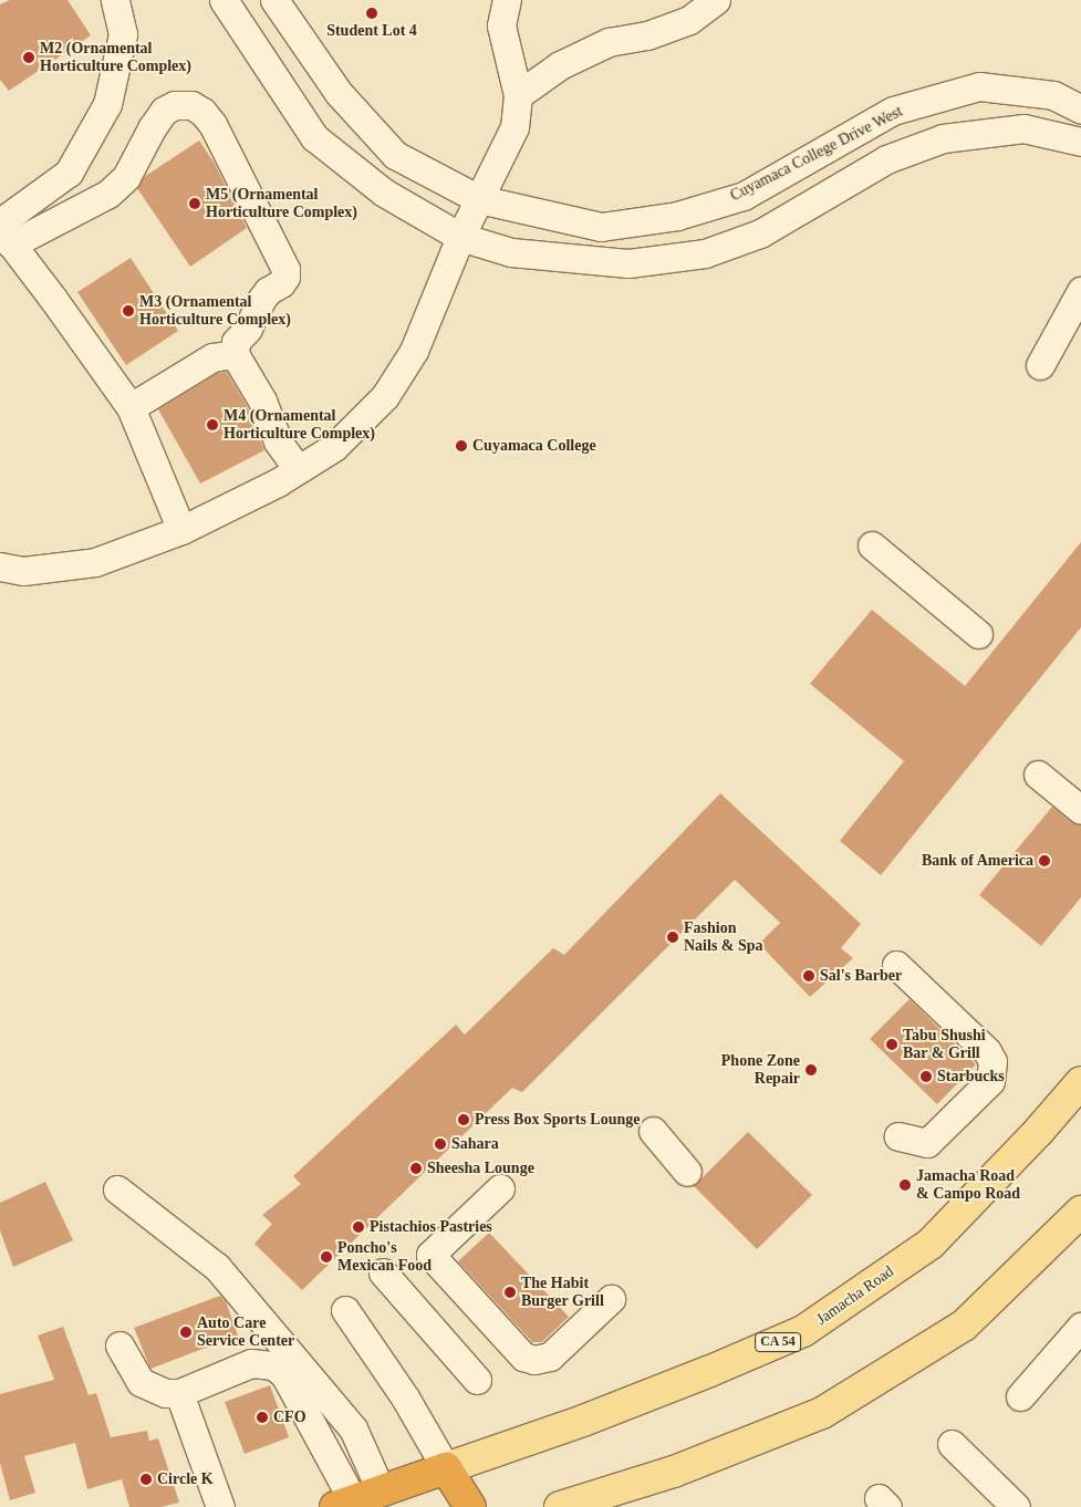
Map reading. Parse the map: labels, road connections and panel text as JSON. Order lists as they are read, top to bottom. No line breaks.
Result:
{"streets":{"main road":["Jamacha Road","CA 54"],"street":["Cuyamaca College Drive West"]},"places":["Student Lot 4","M2 (Ornamental Horticulture Complex)","M5 (Ornamental Horticulture Complex)","M3 (Ornamental Horticulture Complex)","M4 (Ornamental Horticulture Complex)","Cuyamaca College","Bank of America","Fashion Nails & Spa","Sal's Barber","Tabu Shushi Bar & Grill","Phone Zone Repair","Starbucks","Press Box Sports Lounge","Sahara","Sheesha Lounge","Jamacha Road & Campo Road","Pistachios Pastries","Poncho's Mexican Food","The Habit Burger Grill","Auto Care Service Center","CFO","Circle K"]}
